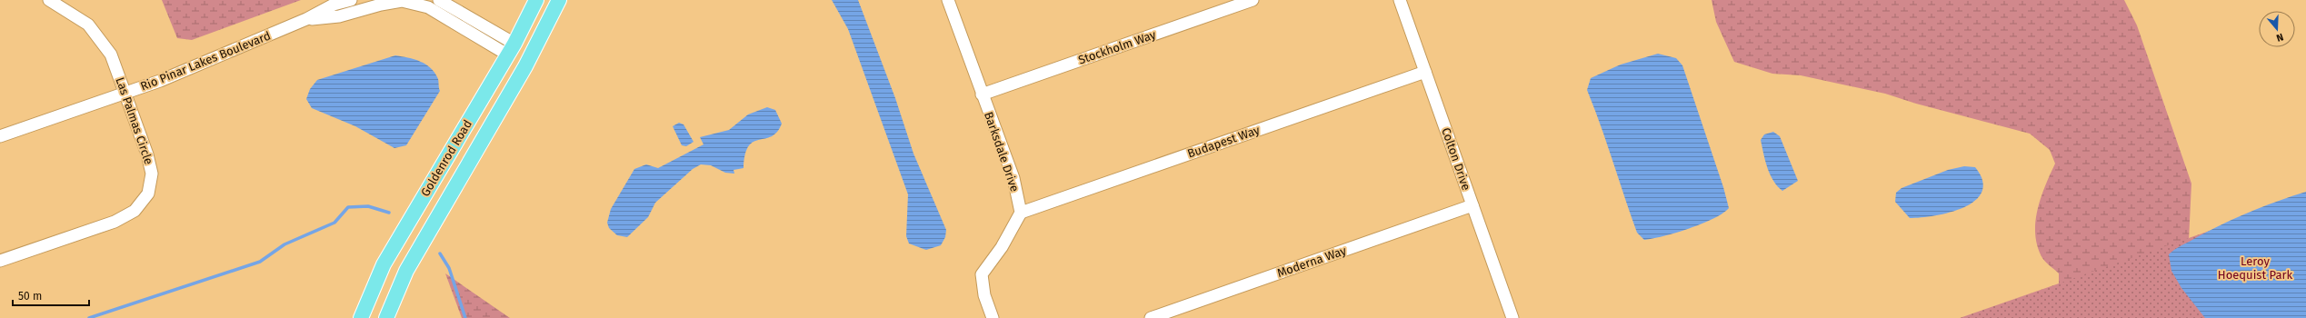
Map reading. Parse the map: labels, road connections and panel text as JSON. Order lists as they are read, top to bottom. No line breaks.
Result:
{"streets":{"main road":["Goldenrod Road"],"street":["Stockholm Way","Rio Pinar Lakes Boulevard","Las Palmas Circle","Budapest Way","Barksdale Drive","Colton Drive","Moderna Way"]},"crossings":[["Stockholm Way","Barksdale Drive"],["Rio Pinar Lakes Boulevard","Las Palmas Circle"],["Rio Pinar Lakes Boulevard","Goldenrod Road"],["Budapest Way","Barksdale Drive"],["Budapest Way","Colton Drive"],["Colton Drive","Moderna Way"]],"parks":["Leroy Hoequist Park"],"scale_bar":"50 m","north":"bottom"}
